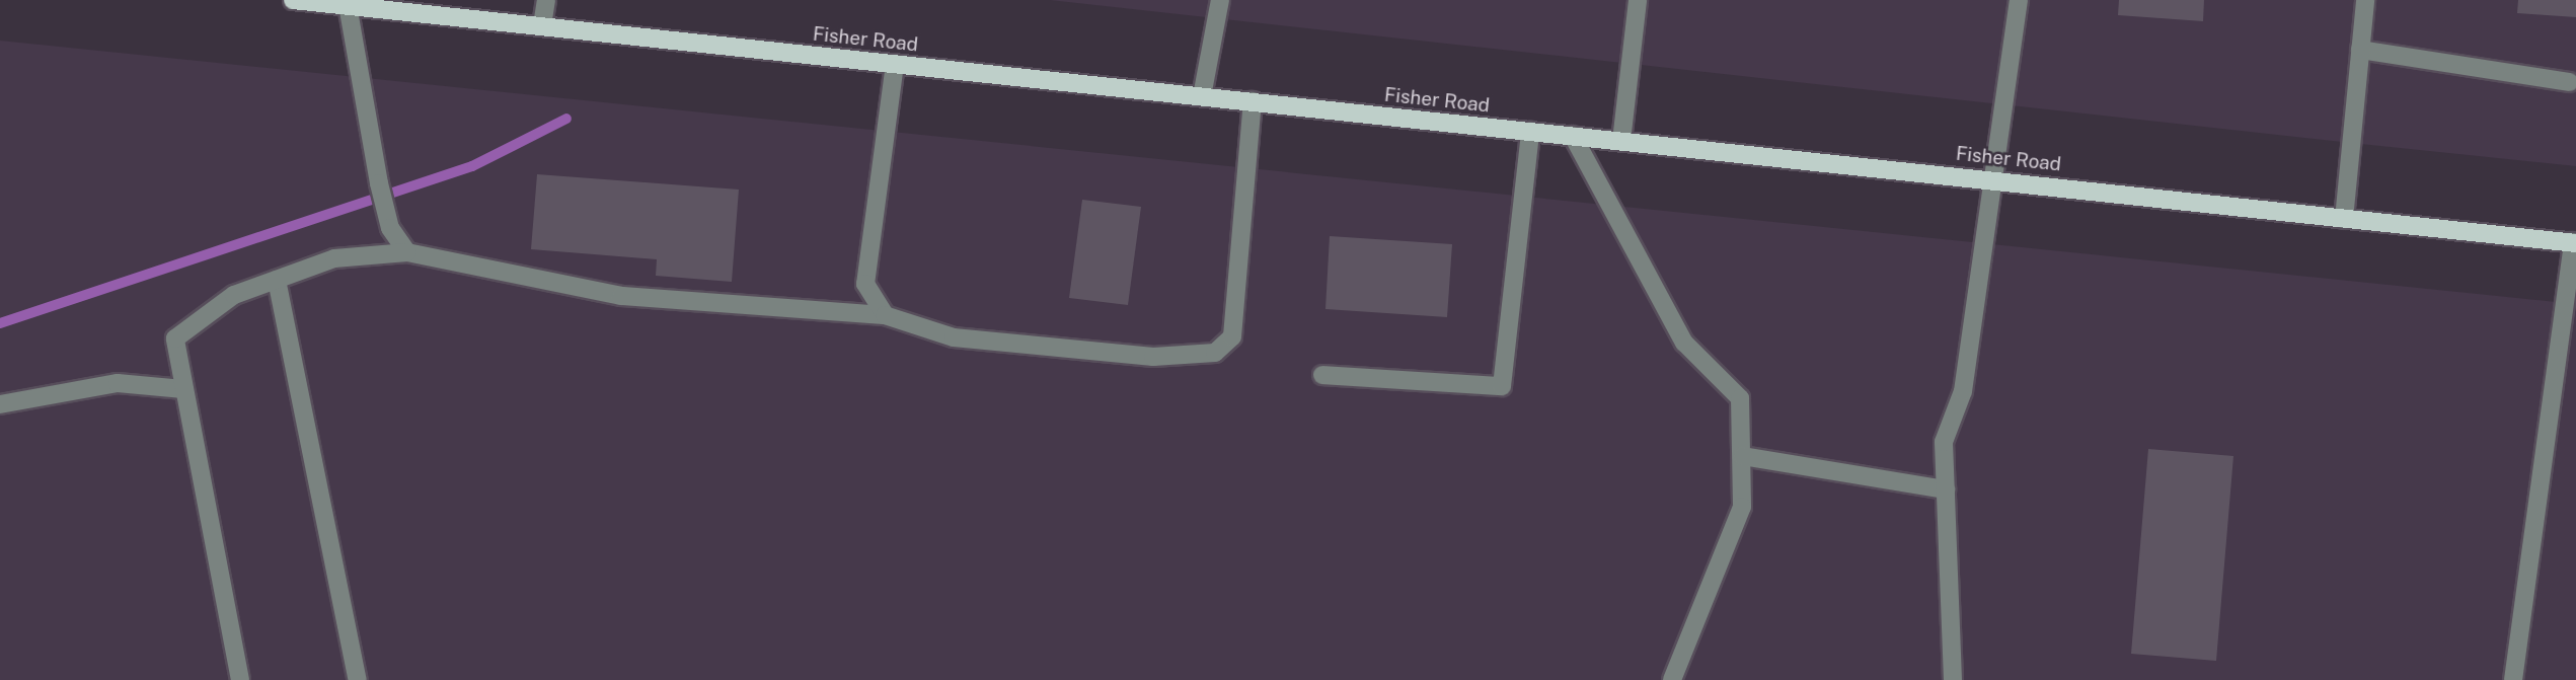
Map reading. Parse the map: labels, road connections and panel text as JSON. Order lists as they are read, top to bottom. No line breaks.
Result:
{"streets":{"main road":["Fisher Road"]}}
